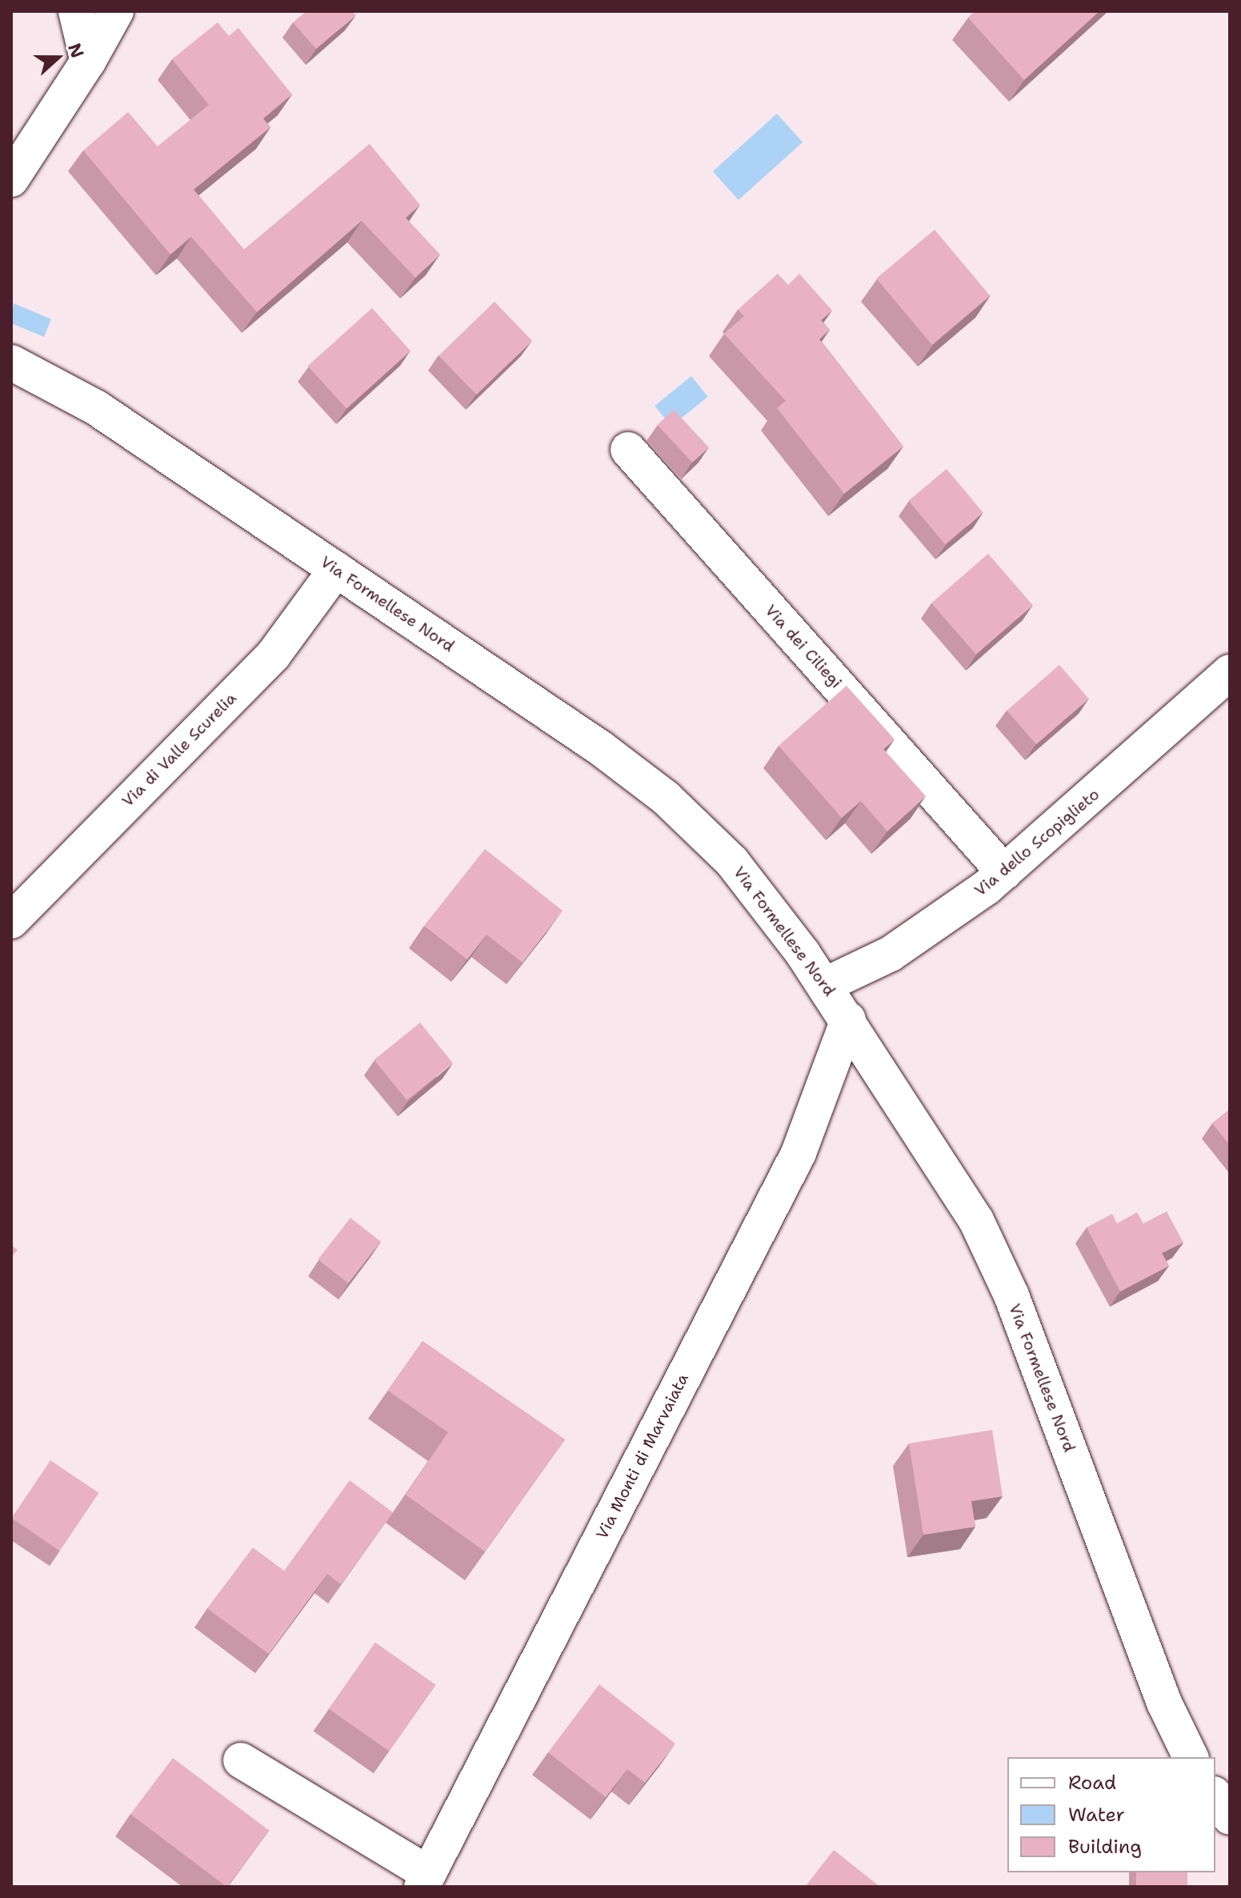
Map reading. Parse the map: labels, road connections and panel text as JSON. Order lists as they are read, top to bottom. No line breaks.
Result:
{"streets":{"street":["Via Formellese Nord","Via dei Ciliegi","Via di Valle Scurelia","Via dello Scopiglieto","Via Monti di Marvaiata"]},"crossings":[["Via Formellese Nord","Via di Valle Scurelia"],["Via Formellese Nord","Via dello Scopiglieto"],["Via Formellese Nord","Via Monti di Marvaiata"],["Via dei Ciliegi","Via dello Scopiglieto"]],"legend":["Road","Water","Building"],"north":"right"}
